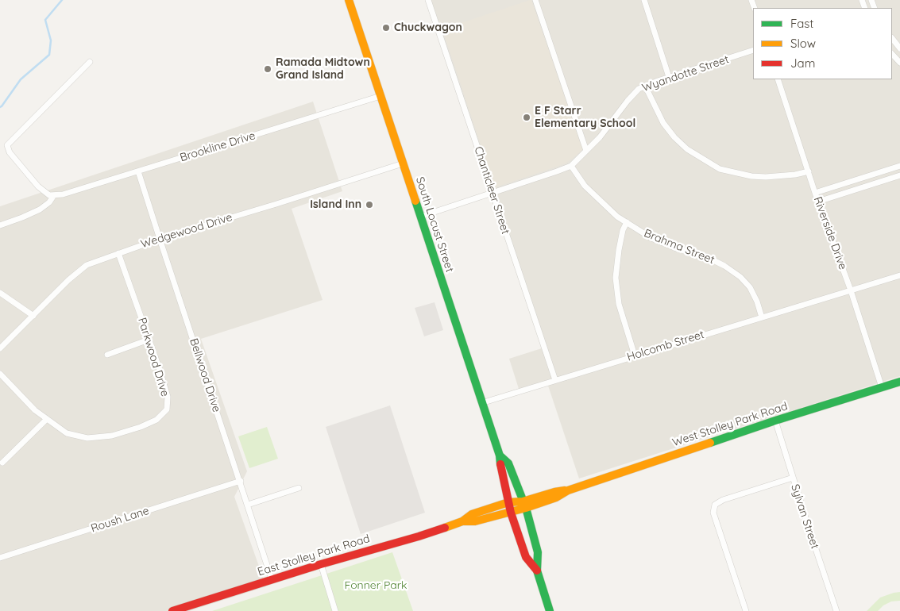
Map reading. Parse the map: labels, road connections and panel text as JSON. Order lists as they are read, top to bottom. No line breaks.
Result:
{"streets":{"main road":["South Locust Street","West Stolley Park Road","East Stolley Park Road"],"street":["Wyandotte Street","Brookline Drive","Chanticleer Street","Wedgewood Drive","Riverside Drive","Brahma Street","Holcomb Street","Parkwood Drive","Bellwood Drive","Sylvan Street","Roush Lane"]},"crossings":[["Wyandotte Street","Chanticleer Street"],["Wyandotte Street","South Locust Street"],["Wyandotte Street","Brahma Street"],["Brookline Drive","South Locust Street"],["Brookline Drive","Bellwood Drive"],["Chanticleer Street","Holcomb Street"],["South Locust Street","Wedgewood Drive"],["South Locust Street","Holcomb Street"],["South Locust Street","West Stolley Park Road"],["South Locust Street","East Stolley Park Road"],["Wedgewood Drive","Parkwood Drive"],["Wedgewood Drive","Bellwood Drive"],["Riverside Drive","Holcomb Street"],["Riverside Drive","West Stolley Park Road"],["Brahma Street","Holcomb Street"],["Bellwood Drive","Roush Lane"],["Bellwood Drive","East Stolley Park Road"],["West Stolley Park Road","Sylvan Street"],["West Stolley Park Road","East Stolley Park Road"]],"parks":["Fonner Park"],"places":["Chuckwagon","Ramada Midtown Grand Island","E F Starr Elementary School","Island Inn"],"legend":["Fast","Slow","Jam"]}
